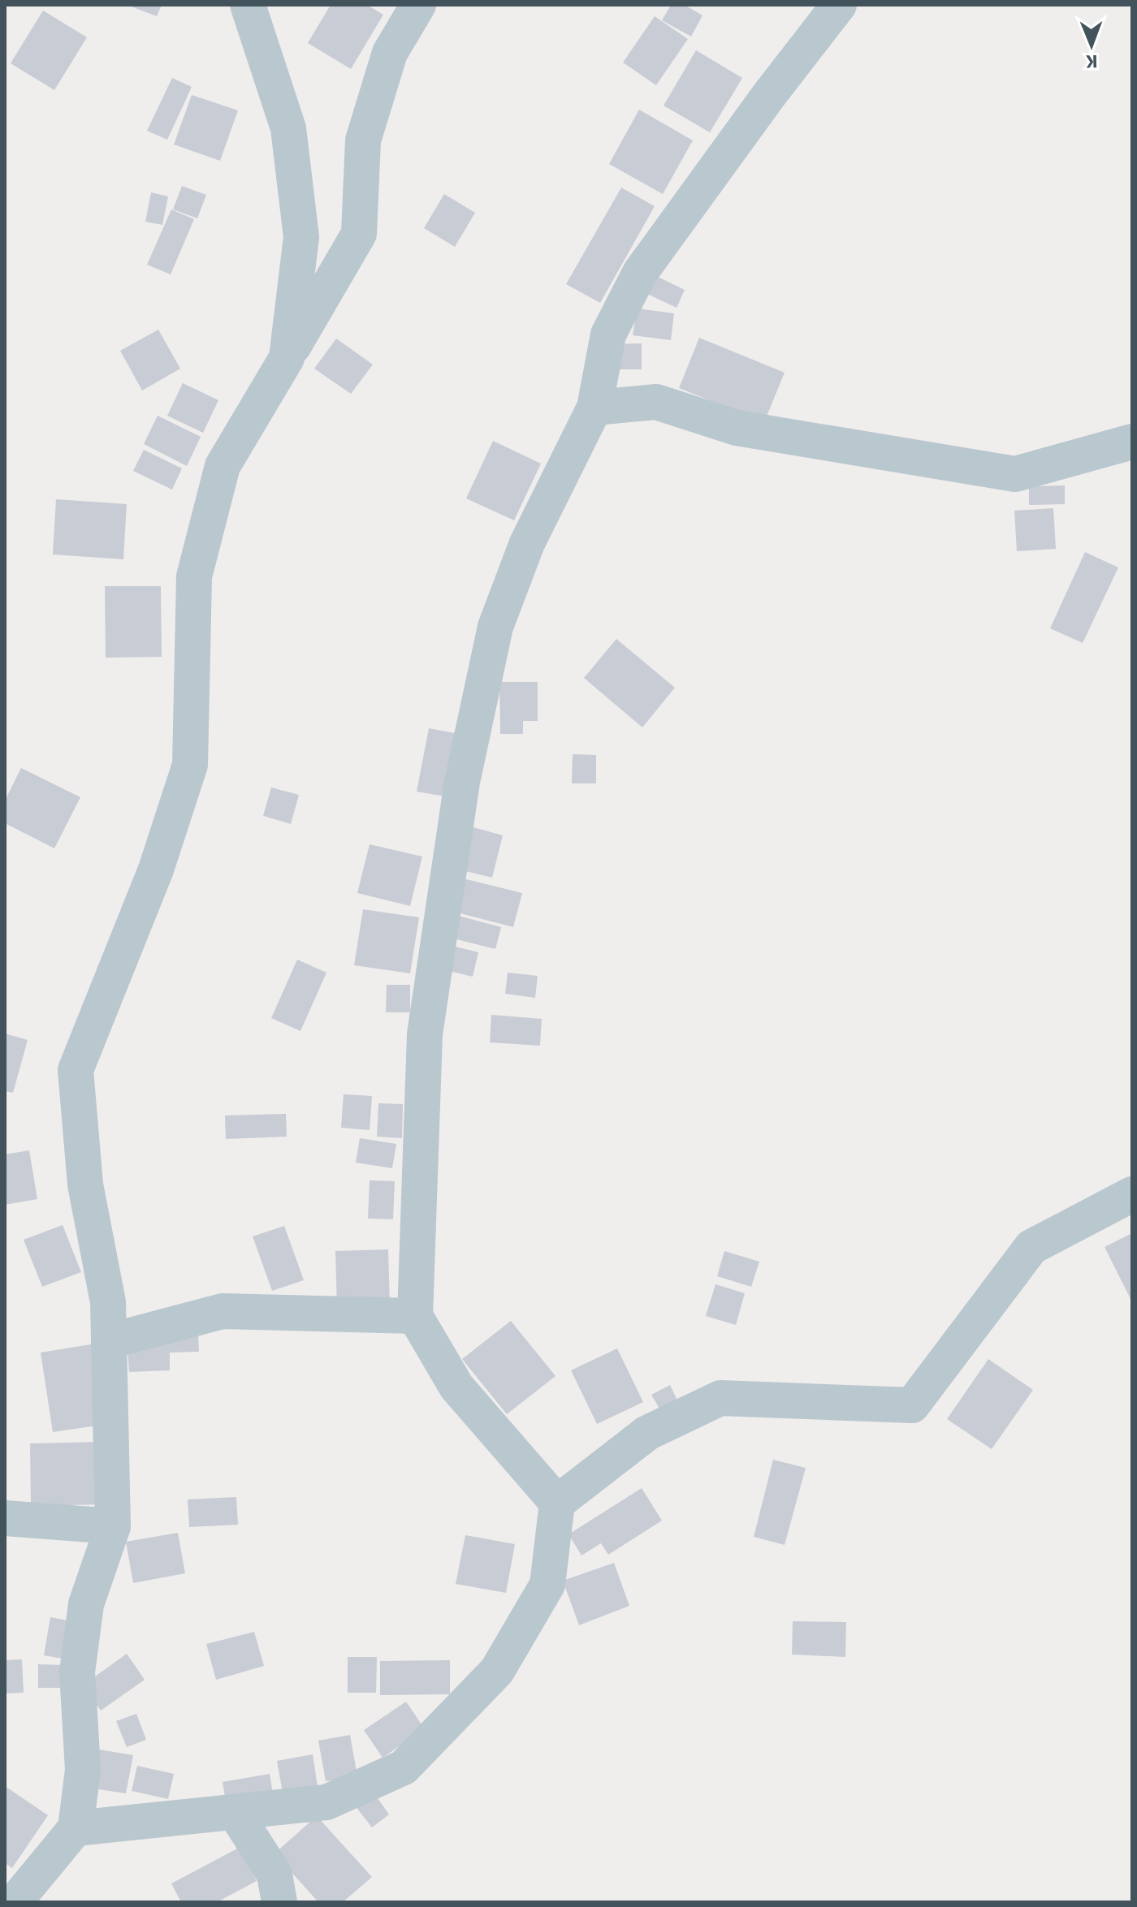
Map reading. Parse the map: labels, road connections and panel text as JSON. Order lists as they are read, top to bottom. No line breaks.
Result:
{"north":"bottom"}
